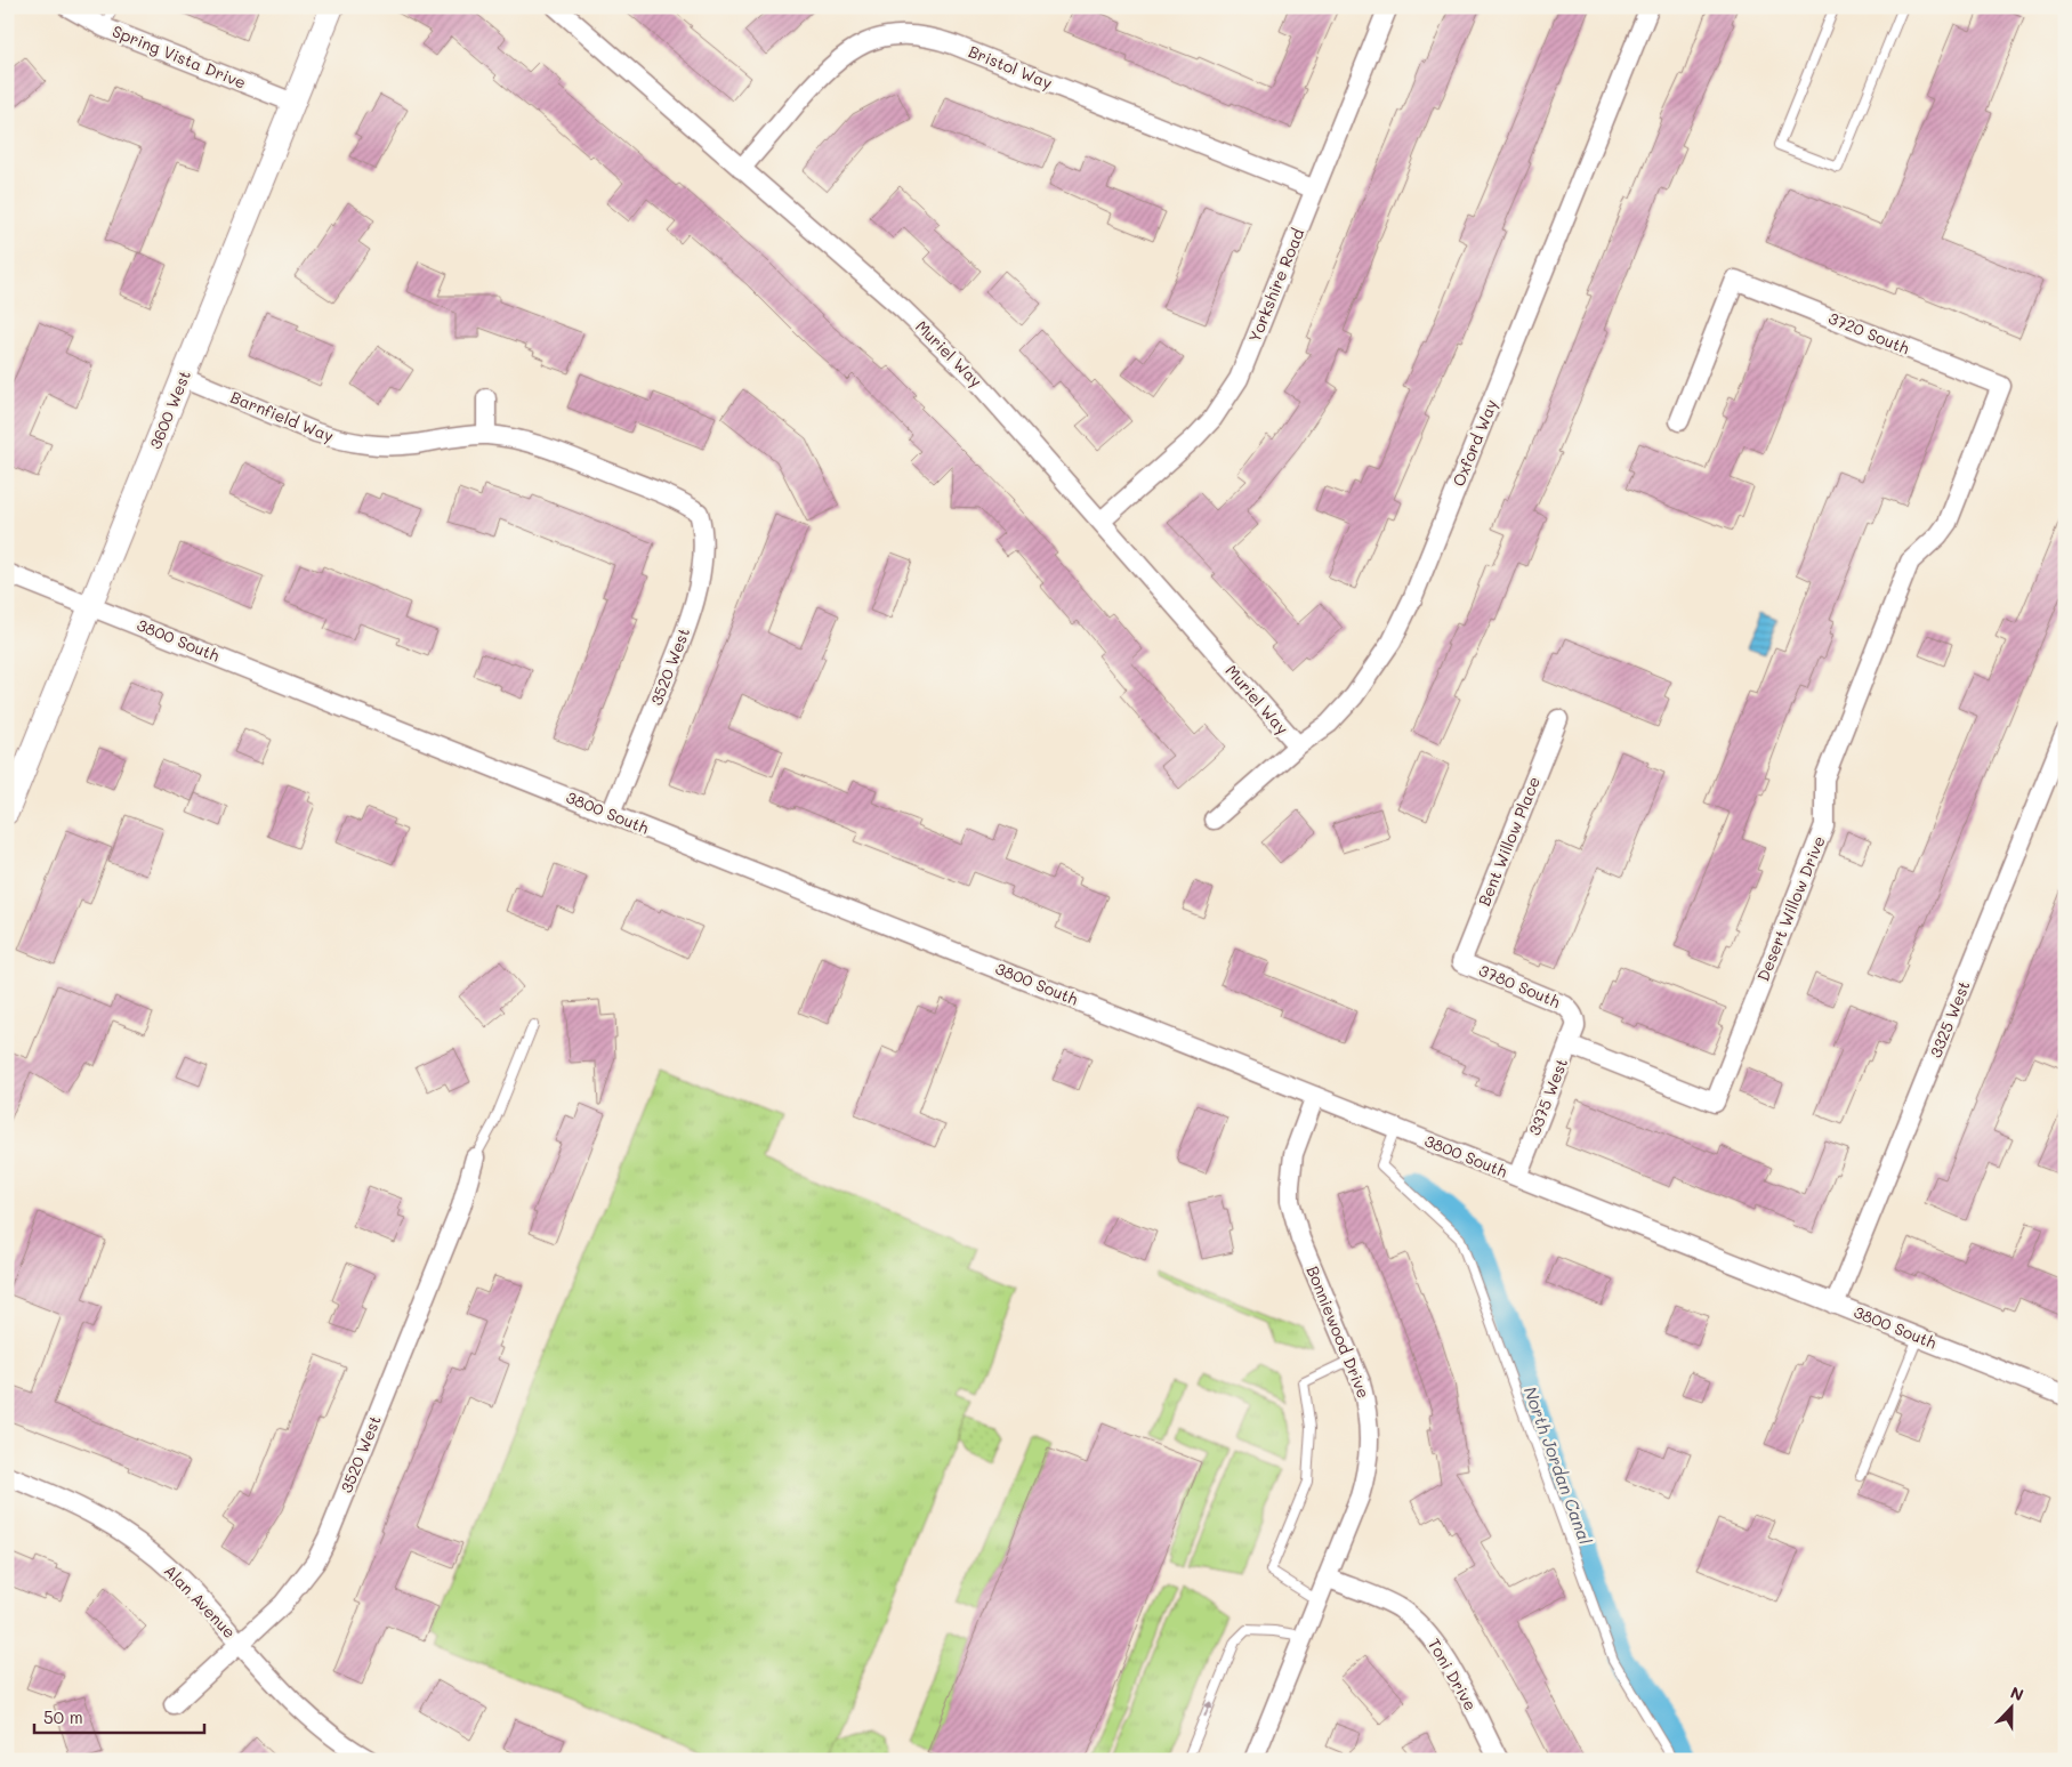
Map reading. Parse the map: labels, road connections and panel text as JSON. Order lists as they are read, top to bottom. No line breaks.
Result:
{"streets":{"street":["Spring Vista Drive","Bristol Way","Yorkshire Road","3720 South","Muriel Way","3600 West","Barnfield Way","Oxford Way","3800 South","3520 West","Bent Willow Place","Desert Willow Drive","3780 South","3325 West","3375 West","Bonniewood Drive","Alan Avenue","Toni Drive"]},"crossings":[["Spring Vista Drive","3600 West"],["Bristol Way","Yorkshire Road"],["Bristol Way","Muriel Way"],["Yorkshire Road","Muriel Way"],["3720 South","Desert Willow Drive"],["Muriel Way","Oxford Way"],["3600 West","Barnfield Way"],["3600 West","3800 South"],["Barnfield Way","3520 West"],["3800 South","3520 West"],["3800 South","3325 West"],["3800 South","3375 West"],["3800 South","Bonniewood Drive"],["3520 West","Alan Avenue"],["Bent Willow Place","3780 South"],["Desert Willow Drive","3375 West"],["3780 South","3375 West"],["Bonniewood Drive","Toni Drive"]],"water":["North Jordan Canal"],"scale_bar":"50 m","north":"top"}
